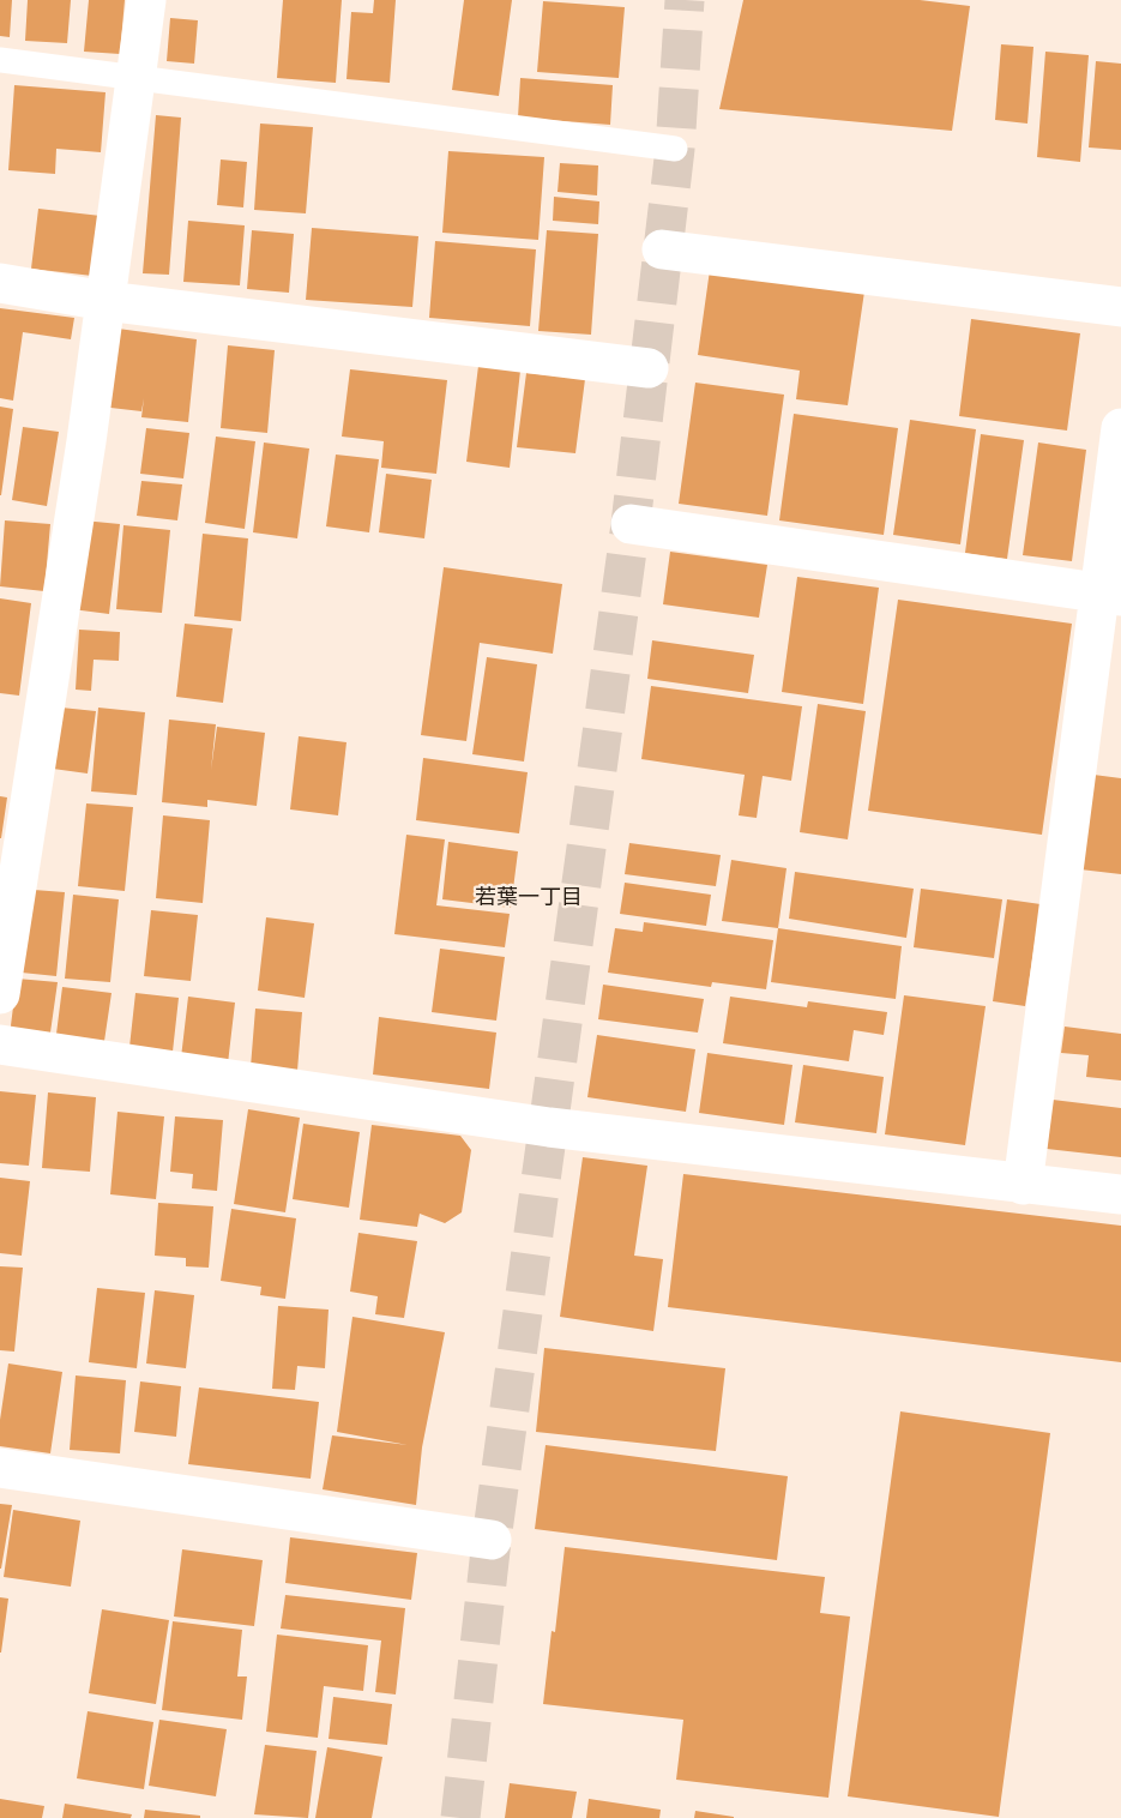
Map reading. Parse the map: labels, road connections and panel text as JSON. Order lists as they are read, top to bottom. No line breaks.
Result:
{"districts":["若葉一丁目"]}
